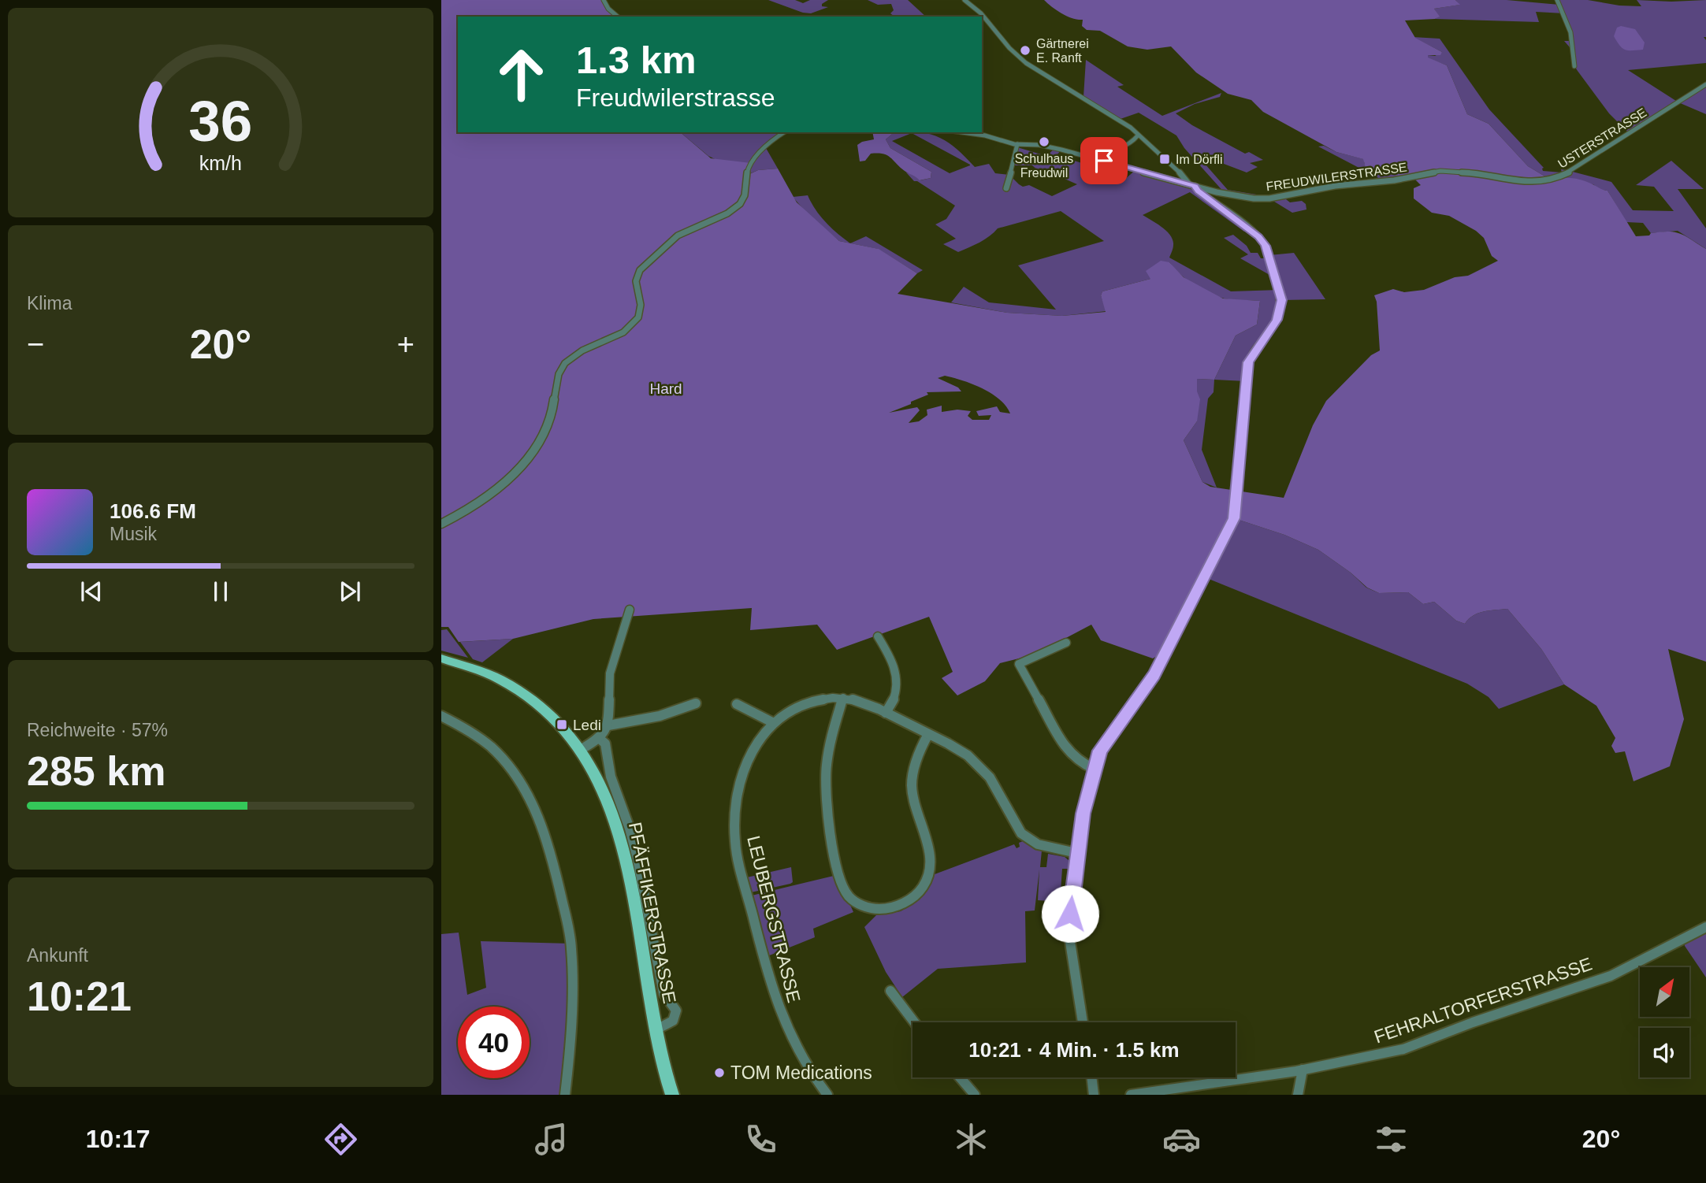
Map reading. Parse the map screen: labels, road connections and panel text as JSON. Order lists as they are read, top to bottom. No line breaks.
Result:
{"streets":{"main road":["PFÄFFIKERSTRASSE"],"street":["USTERSTRASSE","FREUDWILERSTRASSE","LEUBERGSTRASSE","FEHRALTORFERSTRASSE"]},"crossings":[["USTERSTRASSE","FREUDWILERSTRASSE"]],"parks":["Hard"],"places":{"other":["Gärtnerei E. Ranft","Schulhaus Freudwil","TOM Medications"],"transit":["Im Dörfli","Ledi"]},"north":"top right","page":{"turn":["1.3 km","Freudwilerstrasse"],"tile":["Klima",["Reichweite · 57%","285 km"],["Ankunft","10:21"]],"heat":["−","20°","+"],"song":["106.6 FM","Musik"],"limit":"40","trip":"10:21 · 4 Min. · 1.5 km","tabs":["10:17","20°"],"gauge":["36","km/h"]}}
